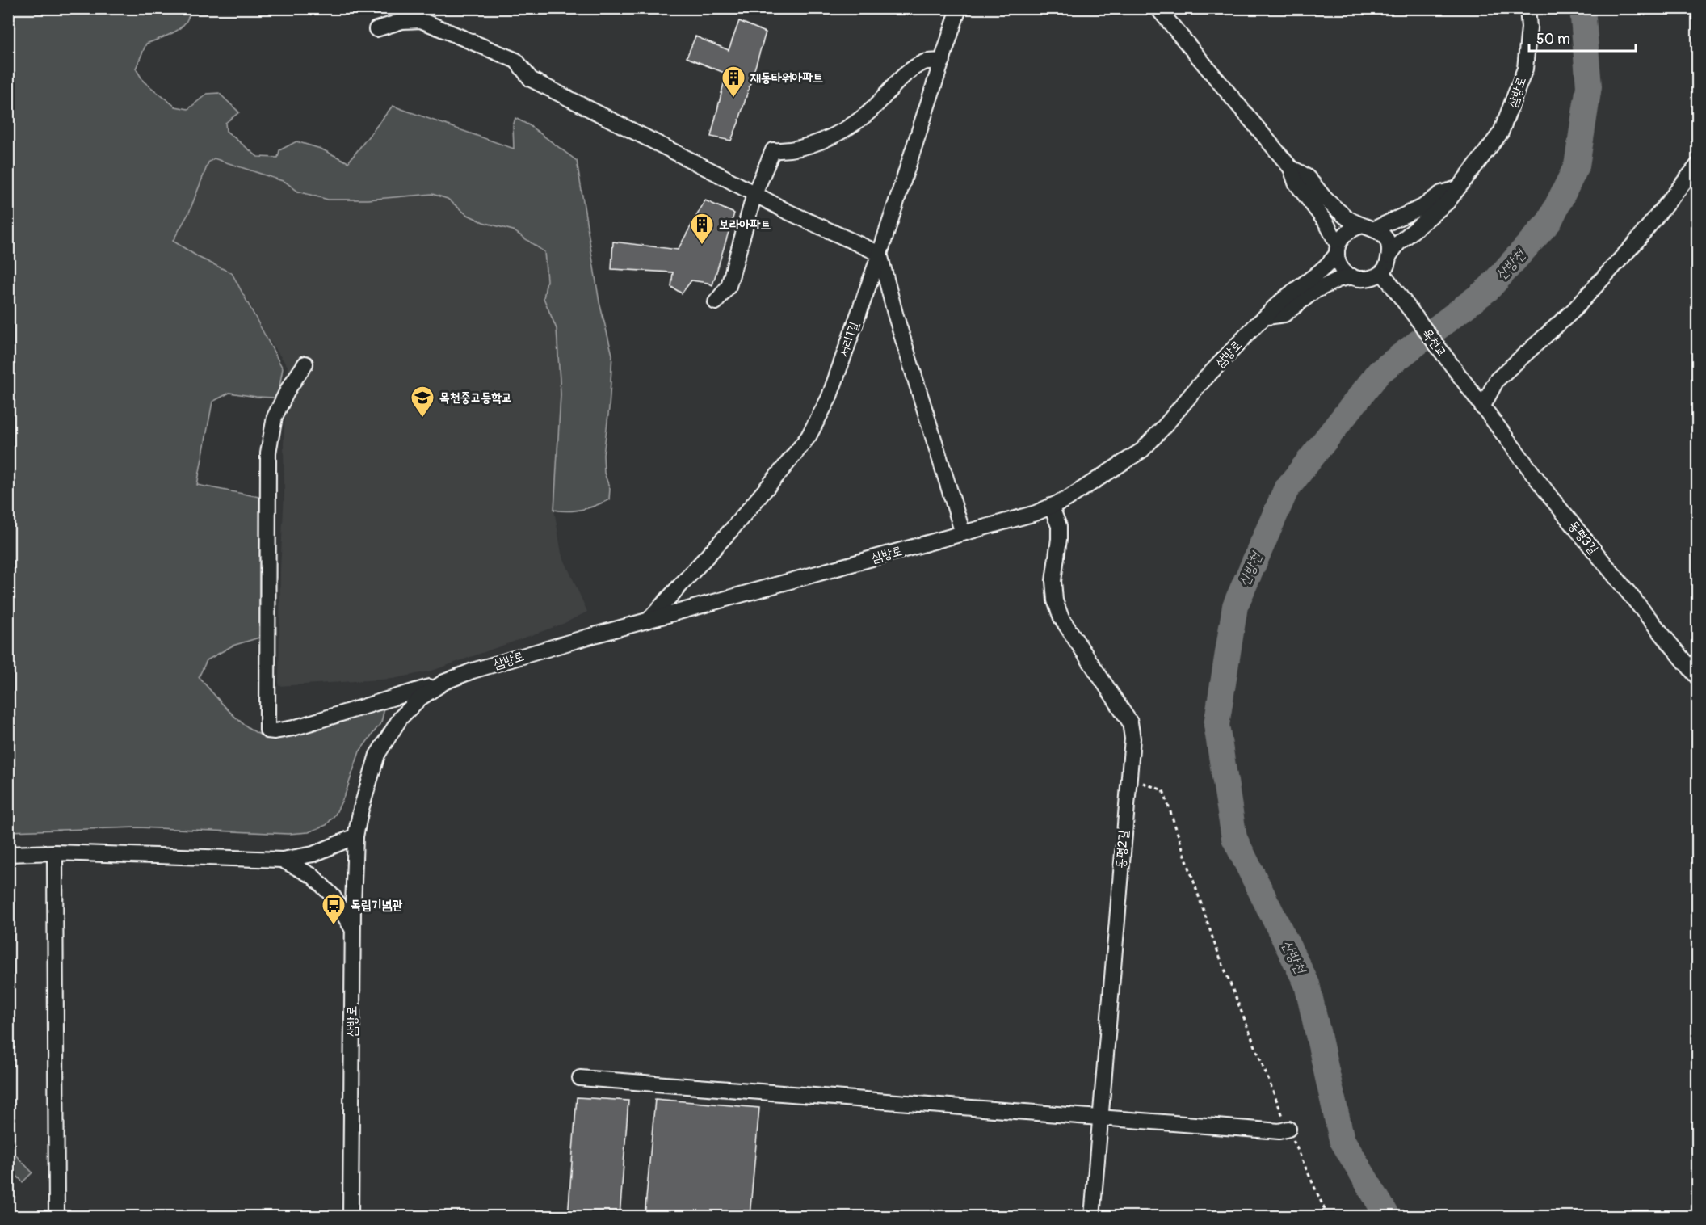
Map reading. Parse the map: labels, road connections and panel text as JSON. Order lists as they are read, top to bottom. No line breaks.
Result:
{"streets":{"street":["삼방로","서리1길","목천교","동평3길","동평2길"]},"crossings":[["삼방로","서리1길"],["삼방로","목천교"],["삼방로","동평2길"],["목천교","동평3길"]],"water":["산방천"],"places":{"building":["재동타워아파트","보라아파트"],"school or university":["목천중고등학교"],"bus stop":["독립기념관"]},"scale_bar":"50 m"}
